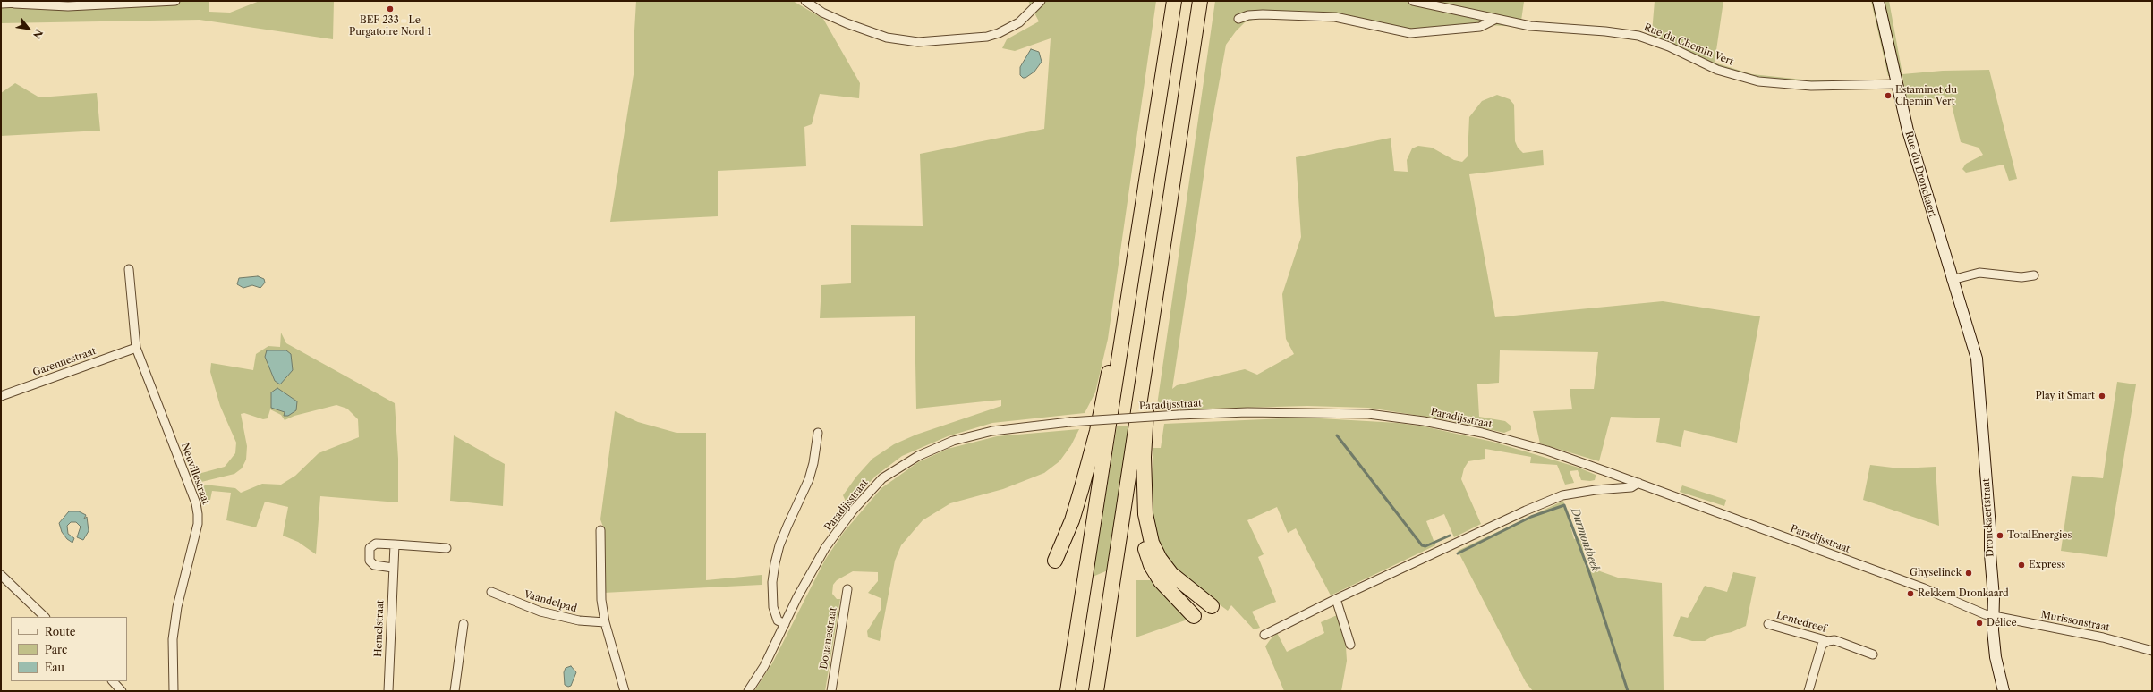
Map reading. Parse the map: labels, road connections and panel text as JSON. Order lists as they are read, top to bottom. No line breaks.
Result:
{"streets":{"main road":["Rue du Dronckaert","Dronckaertstraat"],"street":["Rue du Chemin Vert","Garennestraat","Paradijsstraat","Neuvillestraat","Vaandelpad","Murissonstraat","Lentedreef","Hemelstraat","Douanestraat"]},"crossings":[["Rue du Chemin Vert","Rue du Dronckaert"],["Rue du Dronckaert","Dronckaertstraat"],["Garennestraat","Neuvillestraat"],["Paradijsstraat","Dronckaertstraat"],["Paradijsstraat","Murissonstraat"],["Dronckaertstraat","Murissonstraat"]],"water":["Durmontbeek"],"places":["BEF 233 - Le Purgatoire Nord 1","Estaminet du Chemin Vert","Play it Smart","TotalEnergies","Express","Ghyselinck","Rekkem Dronkaard","Délice"],"legend":["Route","Parc","Eau"],"north":"bottom right"}
